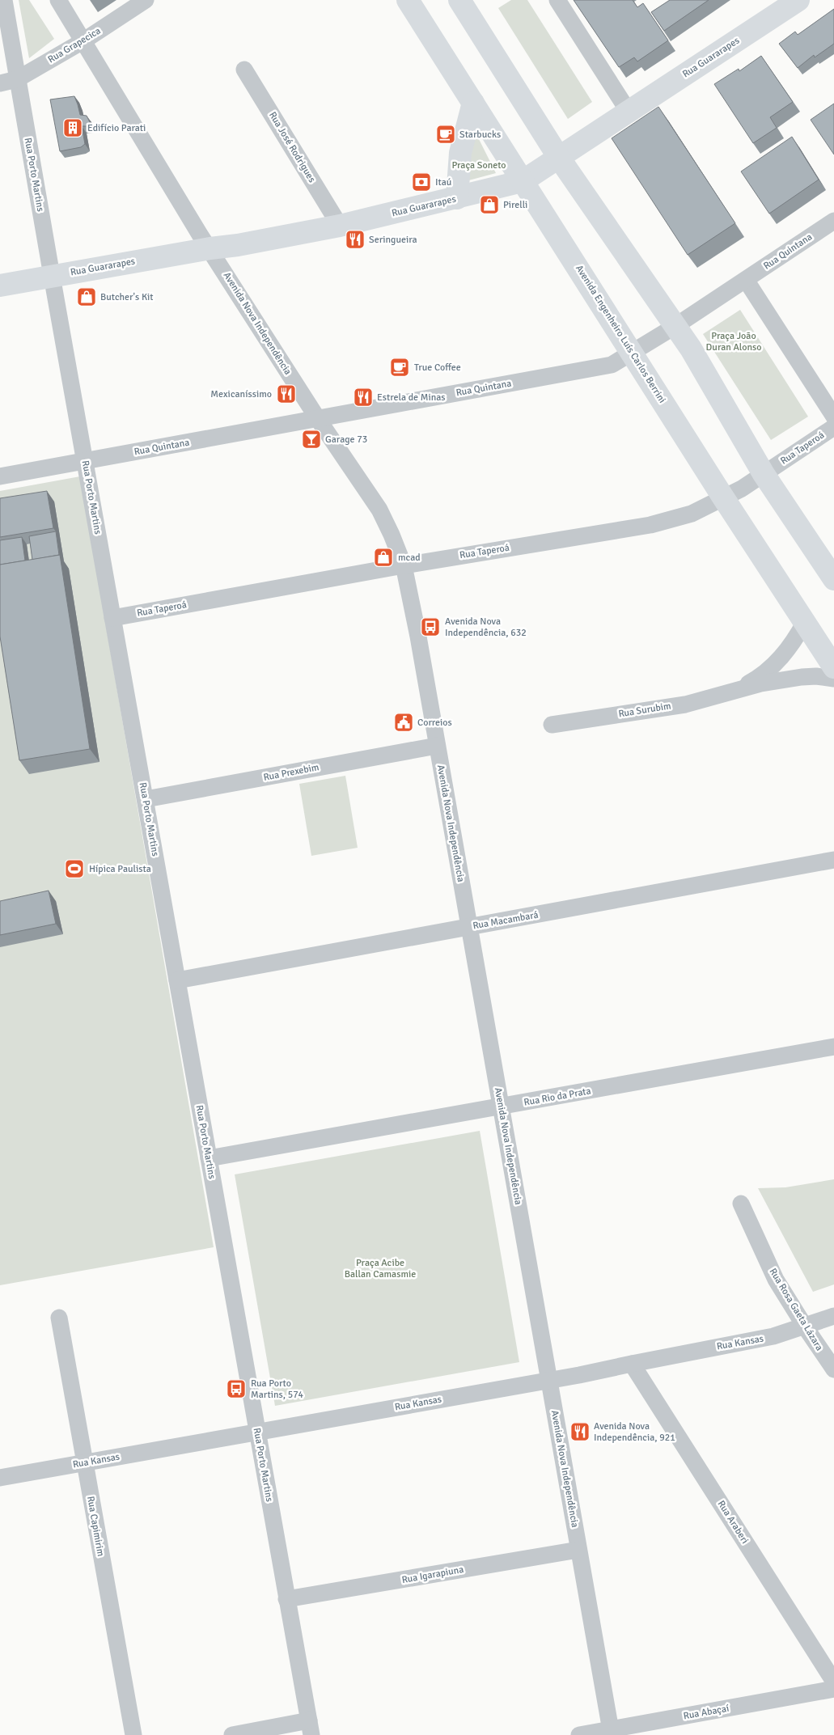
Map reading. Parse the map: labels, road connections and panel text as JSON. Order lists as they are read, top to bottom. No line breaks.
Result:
{"streets":{"main road":["Rua Guararapes","Avenida Engenheiro Luís Carlos Berrini"],"street":["Rua Grapecica","Rua José Rodrigues","Rua Porto Martins","Rua Quintana","Avenida Nova Independência","Rua Taperoá","Rua Surubim","Rua Prexebim","Rua Macambará","Rua Rio da Prata","Rua Rosa Gaeta Lázara","Rua Kansas","Rua Araberi","Rua Capimirim","Rua Igarapiuna","Rua Abaçaí"]},"crossings":[["Rua Grapecica","Rua Porto Martins"],["Rua Grapecica","Avenida Nova Independência"],["Rua Guararapes","Rua José Rodrigues"],["Rua Guararapes","Rua Porto Martins"],["Rua Guararapes","Avenida Nova Independência"],["Rua Guararapes","Avenida Engenheiro Luís Carlos Berrini"],["Rua Porto Martins","Rua Quintana"],["Rua Porto Martins","Rua Taperoá"],["Rua Porto Martins","Rua Prexebim"],["Rua Porto Martins","Rua Macambará"],["Rua Porto Martins","Rua Rio da Prata"],["Rua Porto Martins","Rua Kansas"],["Rua Porto Martins","Rua Igarapiuna"],["Rua Quintana","Avenida Nova Independência"],["Rua Quintana","Avenida Engenheiro Luís Carlos Berrini"],["Avenida Nova Independência","Rua Taperoá"],["Avenida Nova Independência","Rua Prexebim"],["Avenida Nova Independência","Rua Macambará"],["Avenida Nova Independência","Rua Rio da Prata"],["Avenida Nova Independência","Rua Kansas"],["Avenida Nova Independência","Rua Igarapiuna"],["Avenida Nova Independência","Rua Abaçaí"],["Avenida Engenheiro Luís Carlos Berrini","Rua Taperoá"],["Avenida Engenheiro Luís Carlos Berrini","Rua Surubim"],["Rua Rosa Gaeta Lázara","Rua Kansas"],["Rua Kansas","Rua Araberi"],["Rua Kansas","Rua Capimirim"]],"parks":["Praça Soneto","Praça João Duran Alonso","Praça Acibe Ballan Camasmie"],"places":{"building":["Edifício Parati"],"cafe":["Starbucks","True Coffee"],"bank":["Itaú"],"shop":["Pirelli","Butcher's Kit","mcad"],"restaurant":["Seringueira","Mexicaníssimo","Estrela de Minas","Avenida Nova Independência, 921"],"bar":["Garage 73"],"bus stop":["Avenida Nova Independência, 632","Rua Porto Martins, 574"],"public building":["Correios"],"sports":["Hípica Paulista"]}}
